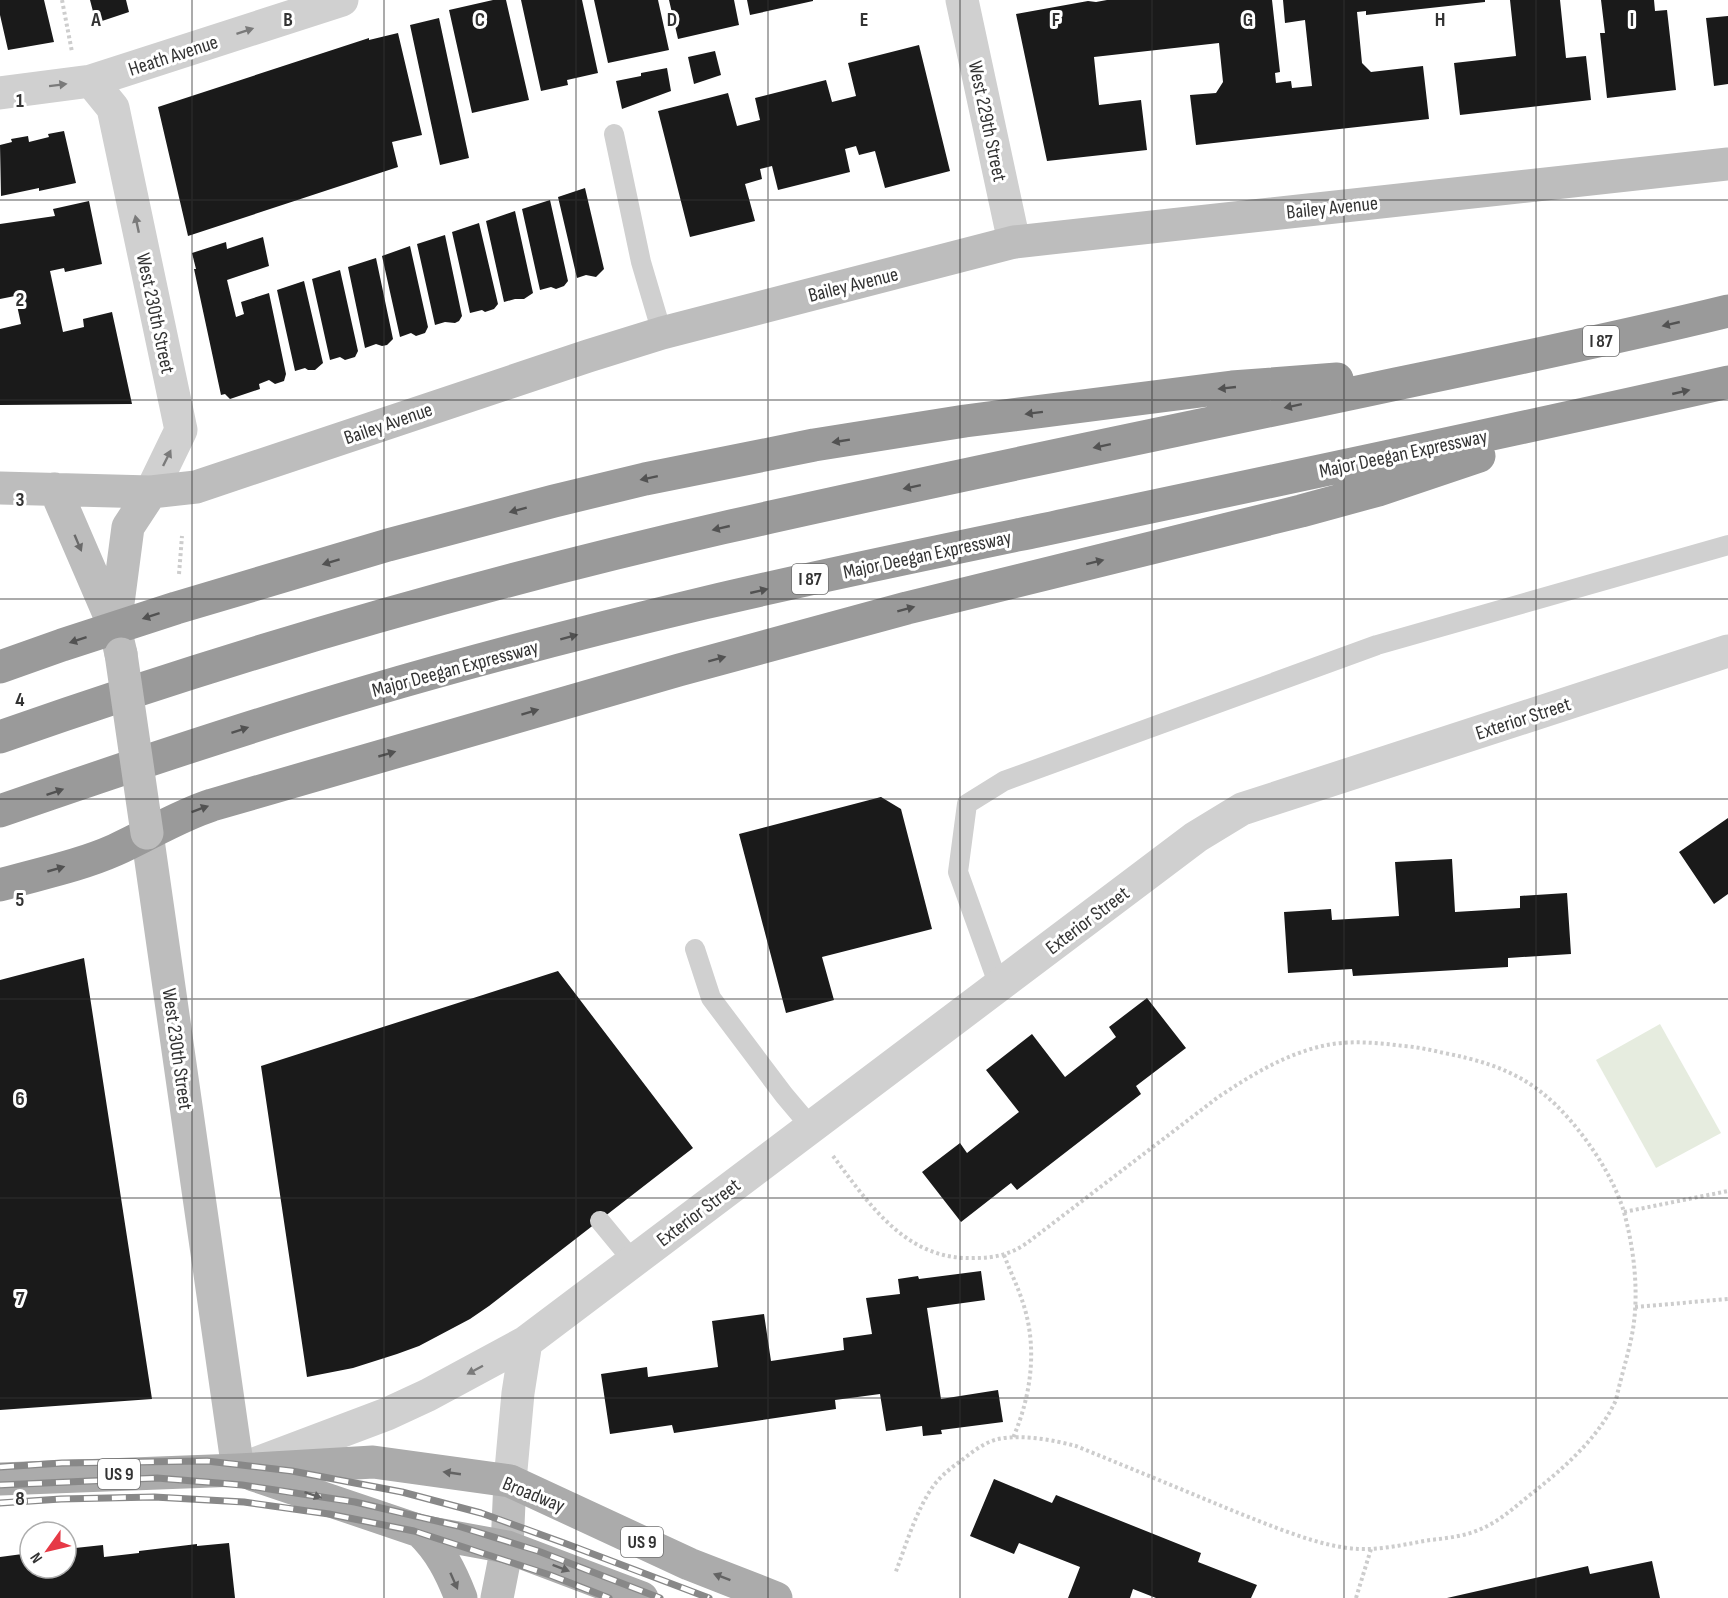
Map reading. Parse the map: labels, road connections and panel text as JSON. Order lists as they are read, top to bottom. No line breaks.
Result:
{"streets":{"highway":["I 87","Major Deegan Expressway"],"main road":["Bailey Avenue","West 230th Street","US 9","Broadway"],"street":["Heath Avenue","West 229th Street","Exterior Street"]},"crossings":[["Heath Avenue","West 230th Street"],["West 229th Street","Bailey Avenue"],["Bailey Avenue","West 230th Street"],["West 230th Street","Exterior Street"],["West 230th Street","Broadway"],["Exterior Street","Broadway"]],"one_way":["Heath Avenue"],"north":"bottom left","grid":{"columns":["A","B","C","D","E","F","G","H","I"],"rows":["1","2","3","4","5","6","7","8"]}}
